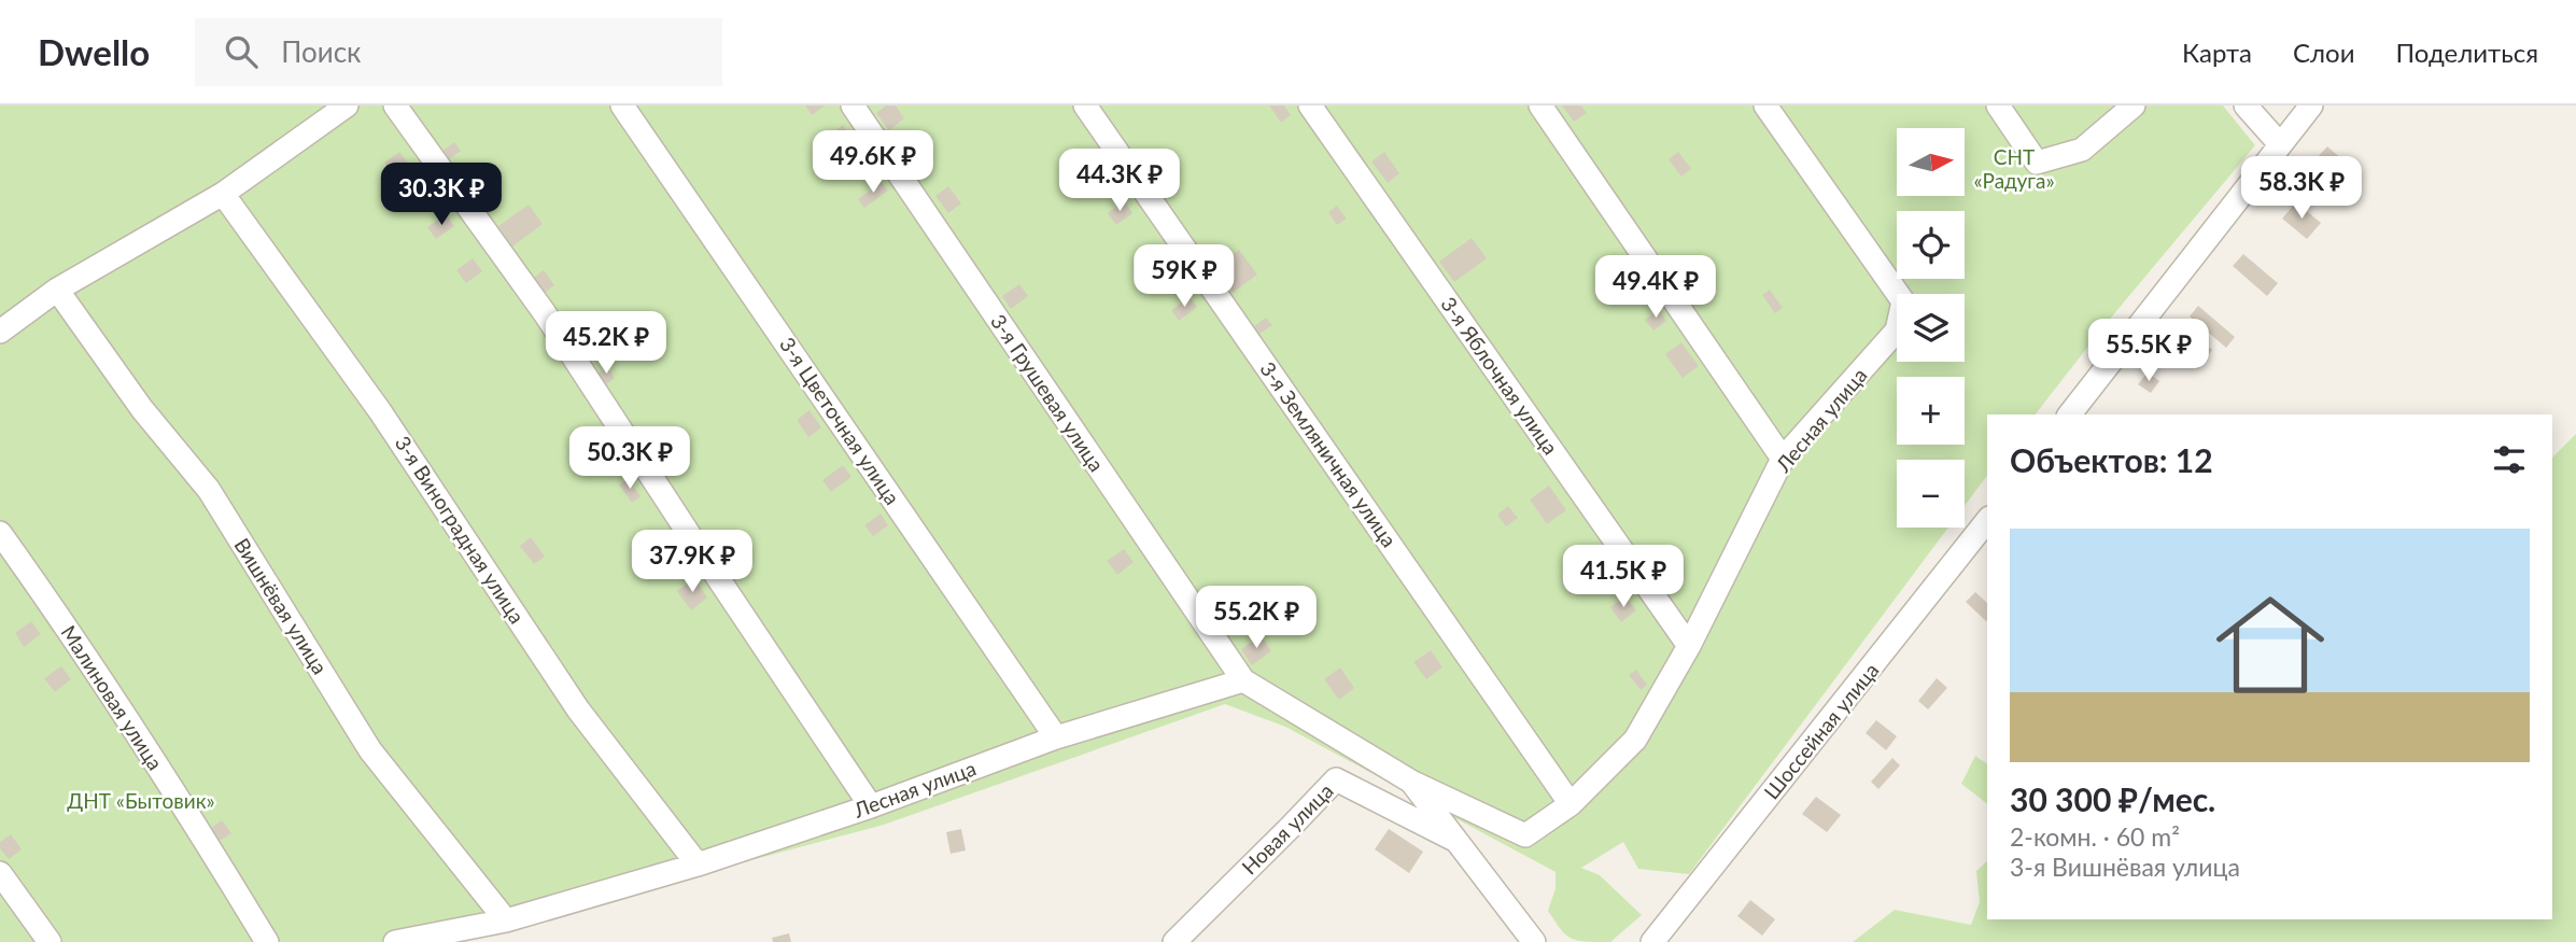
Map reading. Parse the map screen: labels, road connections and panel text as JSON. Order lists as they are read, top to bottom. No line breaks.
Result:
{"streets":{"street":["3-я Яблочная улица","3-я Грушевая улица","Лесная улица","3-я Цветочная улица","3-я Земляничная улица","3-я Виноградная улица","Вишнёвая улица","Малиновая улица","Шоссейная улица","Новая улица"]},"crossings":[["3-я Яблочная улица","Лесная улица"],["3-я Грушевая улица","Лесная улица"],["Лесная улица","3-я Цветочная улица"],["Лесная улица","3-я Земляничная улица"],["Лесная улица","3-я Виноградная улица"],["Лесная улица","Вишнёвая улица"],["Лесная улица","Новая улица"]],"parks":["СНТ «Радуга»","ДНТ «Бытовик»"],"north":"right","page":{"header":"Dwello","search":"Поиск","nav":["Карта","Слои","Поделиться"],"map_buttons":["+","−"],"price":["49.6K ₽","44.3K ₽","58.3K ₽","30.3K ₽","59K ₽","49.4K ₽","45.2K ₽","55.5K ₽","50.3K ₽","37.9K ₽","41.5K ₽","55.2K ₽"],"heading":"Объектов: 12","list":[{"name":"30 300 ₽/мес.","note":"2-комн. · 60 m² · 3-я Вишнёвая улица"}]}}
